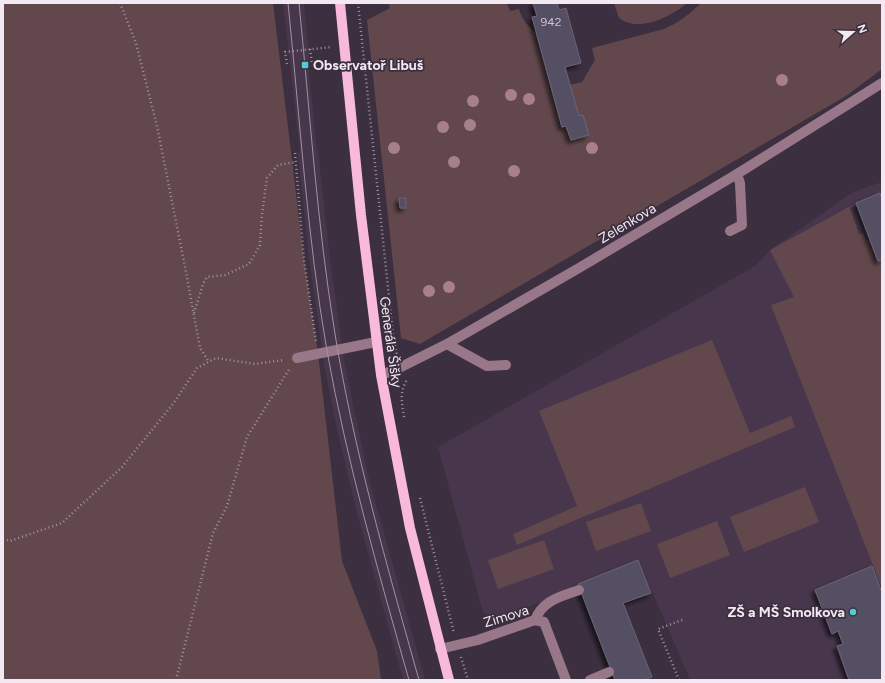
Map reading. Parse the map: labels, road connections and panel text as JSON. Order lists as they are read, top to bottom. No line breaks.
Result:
{"streets":{"main road":["Generála Šišky"],"street":["Zelenkova","Zimova"]},"crossings":[["Zelenkova","Generála Šišky"],["Generála Šišky","Zimova"]],"places":{"transit":["Observatoř Libuš"],"other":["ZŠ a MŠ Smolkova"]},"house_numbers":["942"],"north":"right"}
